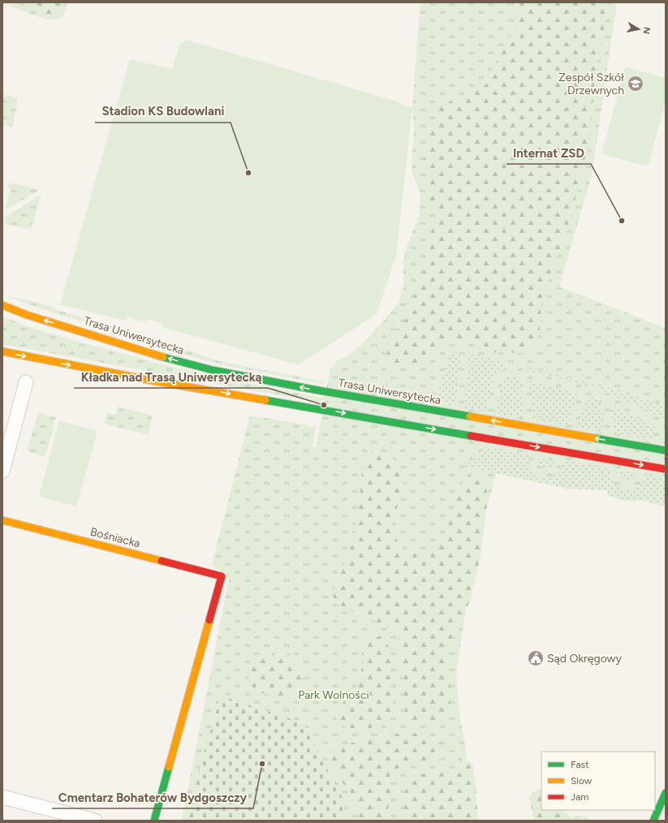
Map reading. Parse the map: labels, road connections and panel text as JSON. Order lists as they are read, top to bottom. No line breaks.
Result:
{"streets":{"main road":["Trasa Uniwersytecka","Bośniacka"]},"parks":["Park Wolności"],"places":{"school or university":["Zespół Szkół Drzewnych"],"other":["Stadion KS Budowlani","Internat ZSD","Kładka nad Trasą Uniwersytecką","Cmentarz Bohaterów Bydgoszczy"],"public building":["Sąd Okręgowy"]},"legend":["Fast","Slow","Jam"],"north":"right"}
